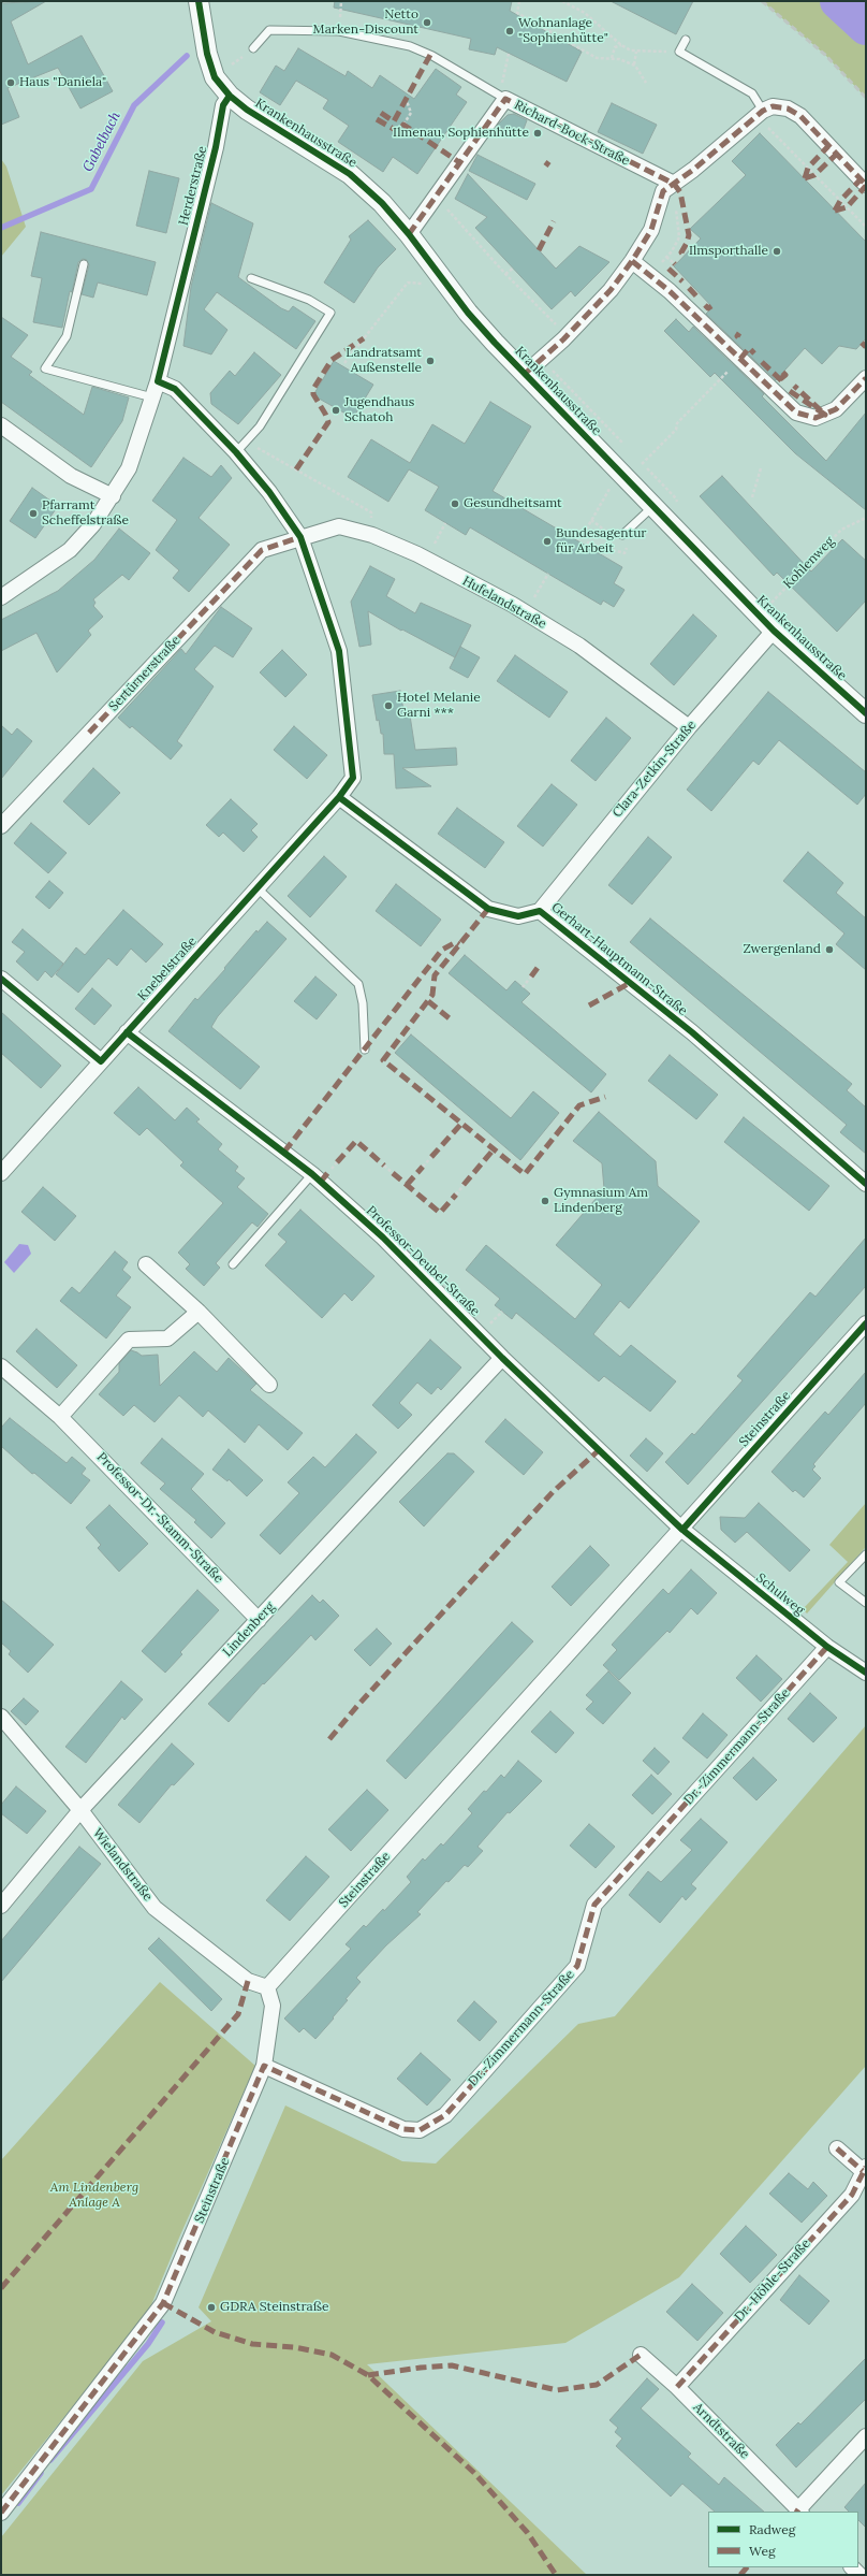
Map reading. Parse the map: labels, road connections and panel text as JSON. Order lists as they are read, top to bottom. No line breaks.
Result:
{"streets":{"street":["Krankenhausstraße","Richard-Bock-Straße","Herderstraße","Hufelandstraße","Sertürnerstraße","Clara-Zetkin-Straße","Gerhart-Hauptmann-Straße","Knebelstraße","Professor-Deubel-Straße","Steinstraße","Professor-Dr.-Stamm-Straße","Schulweg","Lindenberg","Dr.-Zimmermann-Straße","Wielandstraße","Dr.-Höhle-Straße","Arndtstraße"],"path":["Kohlenweg"]},"crossings":[["Krankenhausstraße","Richard-Bock-Straße"],["Krankenhausstraße","Herderstraße"],["Krankenhausstraße","Kohlenweg"],["Krankenhausstraße","Clara-Zetkin-Straße"],["Herderstraße","Knebelstraße"],["Hufelandstraße","Sertürnerstraße"],["Hufelandstraße","Clara-Zetkin-Straße"],["Hufelandstraße","Knebelstraße"],["Sertürnerstraße","Knebelstraße"],["Clara-Zetkin-Straße","Gerhart-Hauptmann-Straße"],["Gerhart-Hauptmann-Straße","Knebelstraße"],["Knebelstraße","Professor-Deubel-Straße"],["Professor-Deubel-Straße","Steinstraße"],["Professor-Deubel-Straße","Schulweg"],["Professor-Deubel-Straße","Lindenberg"],["Steinstraße","Schulweg"],["Steinstraße","Dr.-Zimmermann-Straße"],["Steinstraße","Wielandstraße"],["Professor-Dr.-Stamm-Straße","Lindenberg"],["Schulweg","Dr.-Zimmermann-Straße"],["Lindenberg","Wielandstraße"],["Dr.-Höhle-Straße","Arndtstraße"]],"water":["Gabelbach"],"parks":["Am Lindenberg Anlage A"],"places":["Netto Marken-Discount","Wohnanlage \"Sophienhütte\"","Haus \"Daniela\"","Ilmenau, Sophienhütte","Ilmsporthalle","Landratsamt Außenstelle","Jugendhaus Schatoh","Gesundheitsamt","Pfarramt Scheffelstraße","Bundesagentur für Arbeit","Hotel Melanie Garni ***","Zwergenland","Gymnasium Am Lindenberg","GDRA Steinstraße"],"legend":["Radweg","Weg"]}
